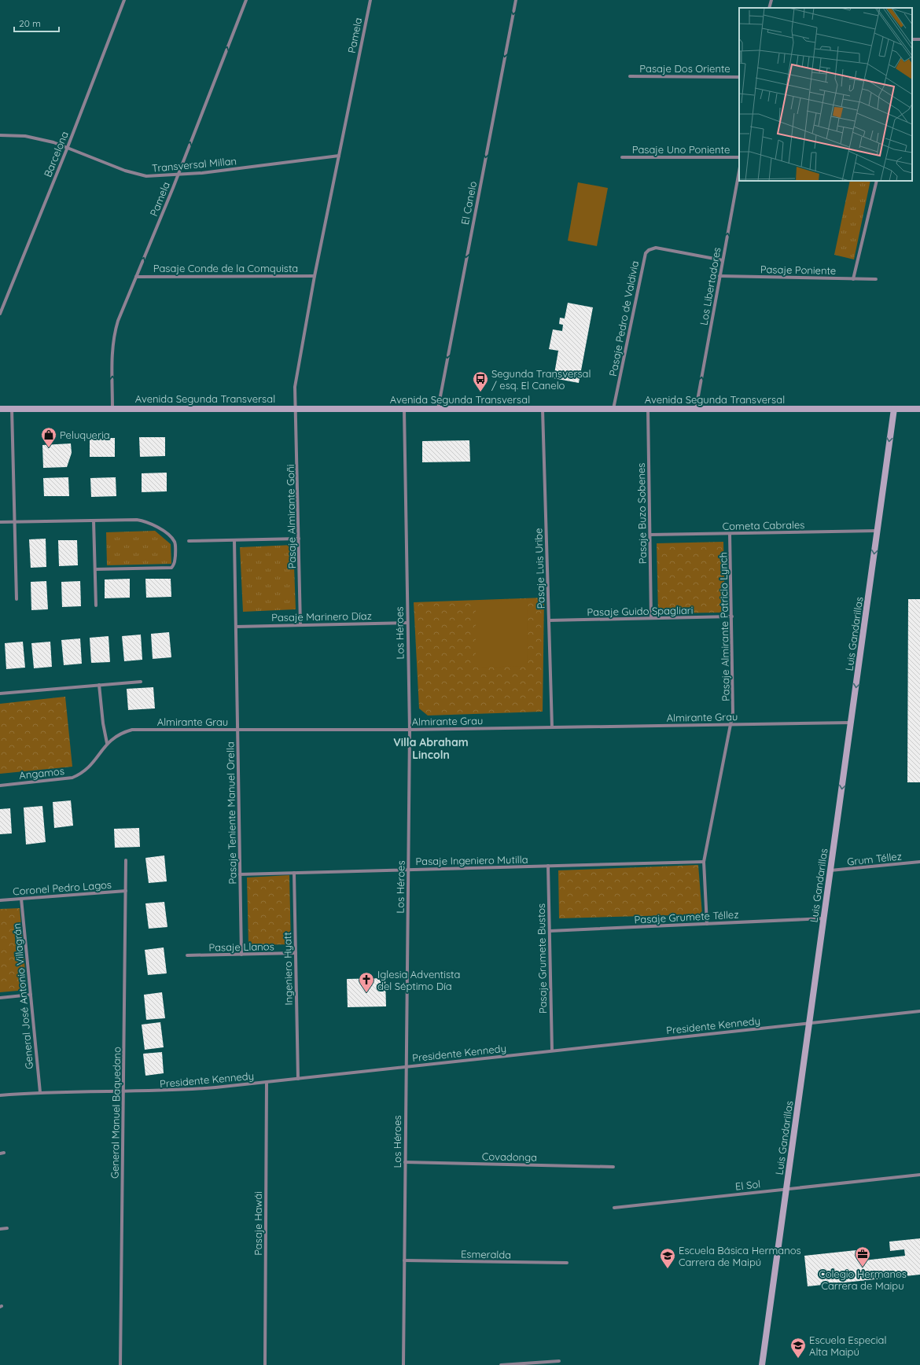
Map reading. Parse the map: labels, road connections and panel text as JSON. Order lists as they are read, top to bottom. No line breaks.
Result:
{"streets":{"street":["Pamela","Pasaje Dos Oriente","Pasaje Uno Poniente","Barcelona","Transversal Millan","El Canelo","Pasaje Conde de la Comquista","Pasaje Poniente","Los Libertadores","Pasaje Pedro de Valdivia","Avenida Segunda Transversal","Pasaje Buzo Sobenes","Pasaje Almirante Goñi","Cometa Cabrales","Pasaje Luis Uribe","Pasaje Guido Spagliari","Pasaje Marinero Díaz","Pasaje Almirante Patricio Lynch","Los Héroes","Luis Gandarillas","Almirante Grau","Angamos","Pasaje Teniente Manuel Orella","Grum Téllez","Pasaje Ingeniero Mutilla","Coronel Pedro Lagos","Pasaje Grumete Téllez","Pasaje Llanos","Pasaje Grumete Bustos","Ingeniero Hyatt","General José Antonio Villagrán","Presidente Kennedy","General Manuel Baquedano","Covadonga","El Sol","Pasaje Hawái","Esmeralda"]},"crossings":[["Pamela","Transversal Millan"],["Pamela","Pasaje Conde de la Comquista"],["Pamela","Avenida Segunda Transversal"],["Pamela","Pasaje Almirante Goñi"],["Barcelona","Transversal Millan"],["El Canelo","Avenida Segunda Transversal"],["Pasaje Poniente","Los Libertadores"],["Los Libertadores","Pasaje Pedro de Valdivia"],["Los Libertadores","Avenida Segunda Transversal"],["Pasaje Pedro de Valdivia","Avenida Segunda Transversal"],["Avenida Segunda Transversal","Pasaje Buzo Sobenes"],["Avenida Segunda Transversal","Pasaje Almirante Goñi"],["Avenida Segunda Transversal","Pasaje Luis Uribe"],["Avenida Segunda Transversal","Los Héroes"],["Avenida Segunda Transversal","Luis Gandarillas"],["Pasaje Buzo Sobenes","Cometa Cabrales"],["Pasaje Buzo Sobenes","Pasaje Guido Spagliari"],["Pasaje Almirante Goñi","Pasaje Marinero Díaz"],["Cometa Cabrales","Pasaje Almirante Patricio Lynch"],["Cometa Cabrales","Luis Gandarillas"],["Pasaje Luis Uribe","Pasaje Guido Spagliari"],["Pasaje Luis Uribe","Almirante Grau"],["Pasaje Guido Spagliari","Pasaje Almirante Patricio Lynch"],["Pasaje Marinero Díaz","Los Héroes"],["Pasaje Marinero Díaz","Pasaje Teniente Manuel Orella"],["Pasaje Almirante Patricio Lynch","Almirante Grau"],["Pasaje Almirante Patricio Lynch","Pasaje Ingeniero Mutilla"],["Pasaje Almirante Patricio Lynch","Pasaje Grumete Téllez"],["Los Héroes","Almirante Grau"],["Los Héroes","Pasaje Ingeniero Mutilla"],["Los Héroes","Presidente Kennedy"],["Los Héroes","Covadonga"],["Los Héroes","Esmeralda"],["Luis Gandarillas","Almirante Grau"],["Luis Gandarillas","Grum Téllez"],["Luis Gandarillas","Pasaje Grumete Téllez"],["Luis Gandarillas","Presidente Kennedy"],["Luis Gandarillas","El Sol"],["Almirante Grau","Angamos"],["Almirante Grau","Pasaje Teniente Manuel Orella"],["Pasaje Teniente Manuel Orella","Pasaje Ingeniero Mutilla"],["Pasaje Teniente Manuel Orella","Pasaje Llanos"],["Pasaje Ingeniero Mutilla","Pasaje Grumete Bustos"],["Pasaje Ingeniero Mutilla","Ingeniero Hyatt"],["Coronel Pedro Lagos","General José Antonio Villagrán"],["Coronel Pedro Lagos","General Manuel Baquedano"],["Pasaje Grumete Téllez","Pasaje Grumete Bustos"],["Pasaje Llanos","Ingeniero Hyatt"],["Pasaje Grumete Bustos","Presidente Kennedy"],["Ingeniero Hyatt","Presidente Kennedy"],["General José Antonio Villagrán","Presidente Kennedy"],["Presidente Kennedy","General Manuel Baquedano"],["Presidente Kennedy","Pasaje Hawái"]],"one_way":["Pamela","El Canelo","Los Libertadores","Luis Gandarillas"],"districts":["Villa Abraham Lincoln"],"places":{"bus stop":["Segunda Transversal / esq. El Canelo"],"shop":["Peluqueria"],"church":["Iglesia Adventista del Séptimo Día"],"office":["Colegio Hermanos Carrera de Maipu"],"school or university":["Escuela Básica Hermanos Carrera de Maipú","Escuela Especial Alta Maipú"]},"scale_bar":"20 m"}
